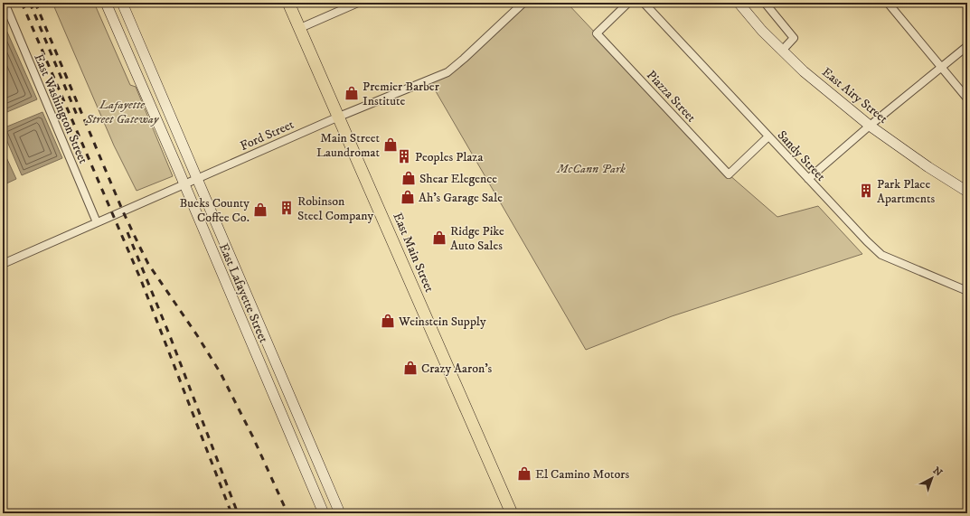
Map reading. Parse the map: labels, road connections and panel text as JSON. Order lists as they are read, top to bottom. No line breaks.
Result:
{"streets":{"main road":["East Main Street"],"street":["East Airy Street","Piazza Street","East Washington Street","Ford Street","Sandy Street","East Lafayette Street"]},"crossings":[["Piazza Street","Sandy Street"],["East Washington Street","Ford Street"],["Ford Street","East Main Street"],["Ford Street","East Lafayette Street"]],"parks":["Lafayette Street Gateway","McCann Park"],"places":{"shop":["Premier Barber Institute","Main Street Laundromat","Shear Elegence","Ah's Garage Sale","Bucks County Coffee Co.","Ridge Pike Auto Sales","Weinstein Supply","Crazy Aaron's","El Camino Motors"],"building":["Peoples Plaza","Park Place Apartments","Robinson Steel Company"]},"north":"top right"}
